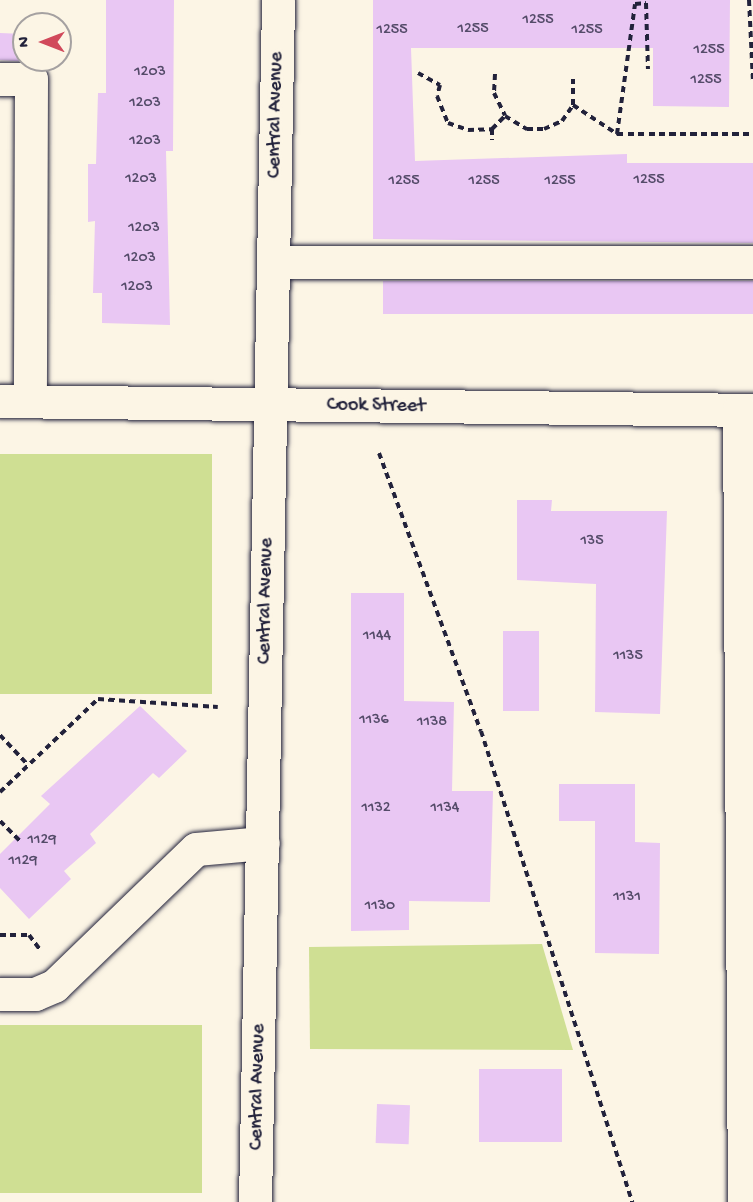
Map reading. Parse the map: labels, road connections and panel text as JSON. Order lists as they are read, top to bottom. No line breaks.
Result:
{"streets":{"street":["Central Avenue","Cook Street"]},"crossings":[["Central Avenue","Cook Street"]],"house_numbers":["1255","1255","1255","1255","1255","1203","1255","1203","1203","1203","1255","1255","1255","1255","1203","1203","1203","135","1144","1135","1136","1138","1132","1134","1129","1129","1131","1130"],"north":"left"}
